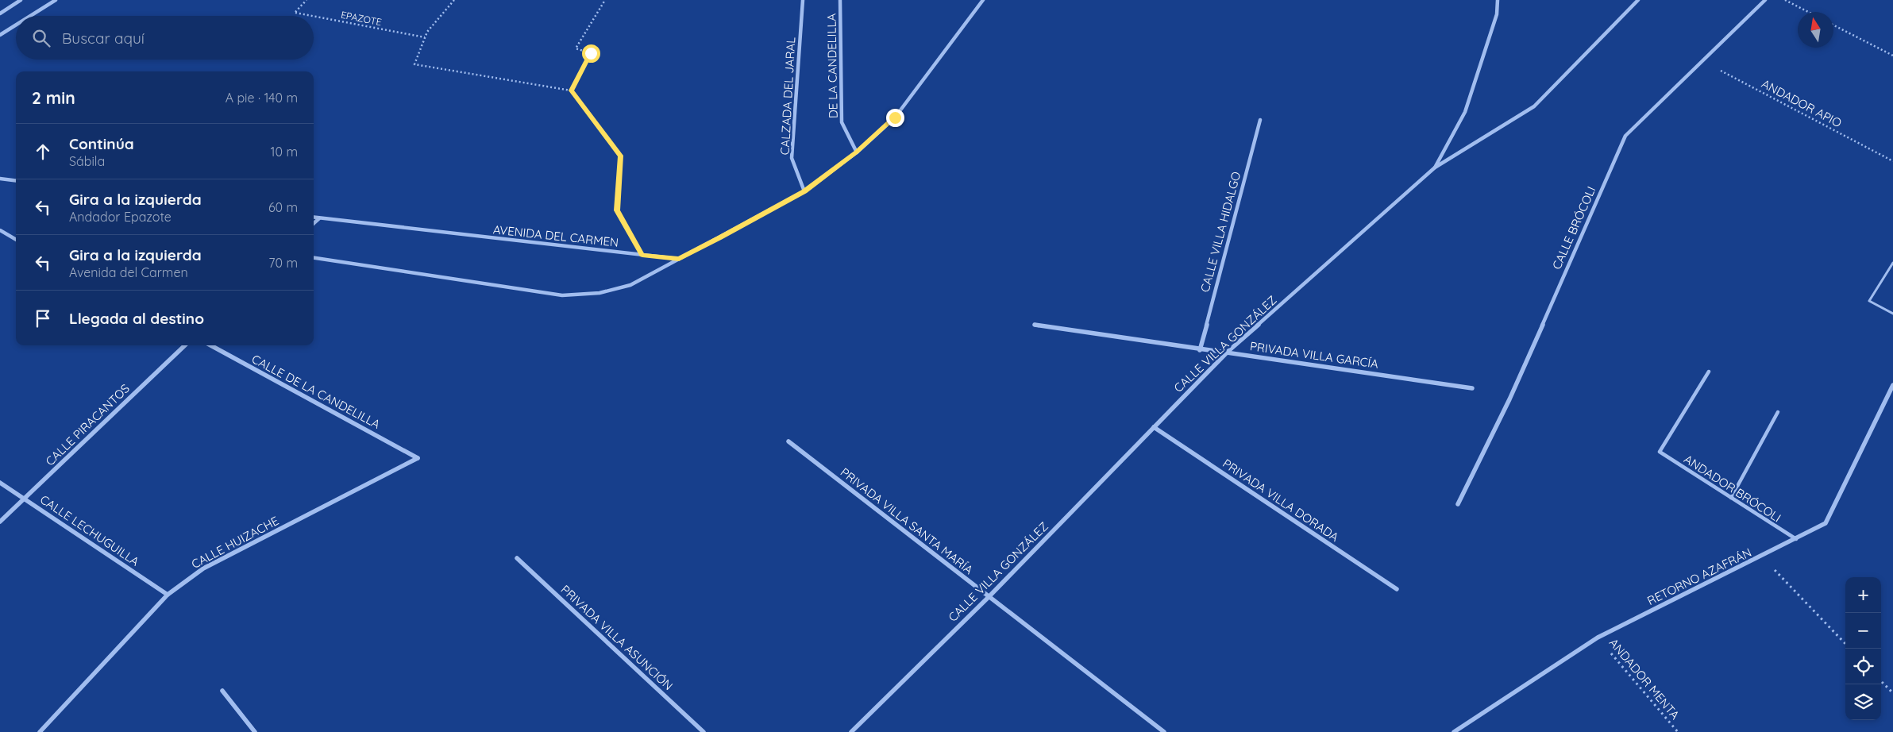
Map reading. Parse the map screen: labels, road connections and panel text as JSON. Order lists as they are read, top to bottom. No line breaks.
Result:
{"streets":{"street":["DE LA CANDELILLA","CALZADA DEL JARAL","CALLE BRÓCOLI","CALLE VILLA HIDALGO","AVENIDA DEL CARMEN","CALLE VILLA GONZÁLEZ","PRIVADA VILLA GARCÍA","CALLE DE LA CANDELILLA","CALLE PIRACANTOS","PRIVADA VILLA DORADA","PRIVADA VILLA SANTA MARÍA","CALLE LECHUGUILLA","CALLE HUIZACHE","RETORNO AZAFRÁN","PRIVADA VILLA ASUNCIÓN"],"lane":["ANDADOR BRÓCOLI"],"path":["EPAZOTE","ANDADOR APIO","ANDADOR MENTA"]},"crossings":[["ANDADOR APIO","CALLE BRÓCOLI"],["CALLE VILLA HIDALGO","PRIVADA VILLA GARCÍA"],["CALLE VILLA GONZÁLEZ","PRIVADA VILLA GARCÍA"],["CALLE VILLA GONZÁLEZ","PRIVADA VILLA DORADA"],["CALLE VILLA GONZÁLEZ","PRIVADA VILLA SANTA MARÍA"],["CALLE DE LA CANDELILLA","CALLE HUIZACHE"],["CALLE PIRACANTOS","CALLE LECHUGUILLA"],["ANDADOR BRÓCOLI","RETORNO AZAFRÁN"],["CALLE LECHUGUILLA","CALLE HUIZACHE"],["RETORNO AZAFRÁN","ANDADOR MENTA"]],"north":"top","page":{"search":"Buscar aquí","heading":["2 min","A pie · 140 m"],"list":[["Continúa","Sábila","10 m"],["Gira a la izquierda","Andador Epazote","60 m"],["Gira a la izquierda","Avenida del Carmen","70 m"],"Llegada al destino"],"map_buttons":["+","−"]}}
